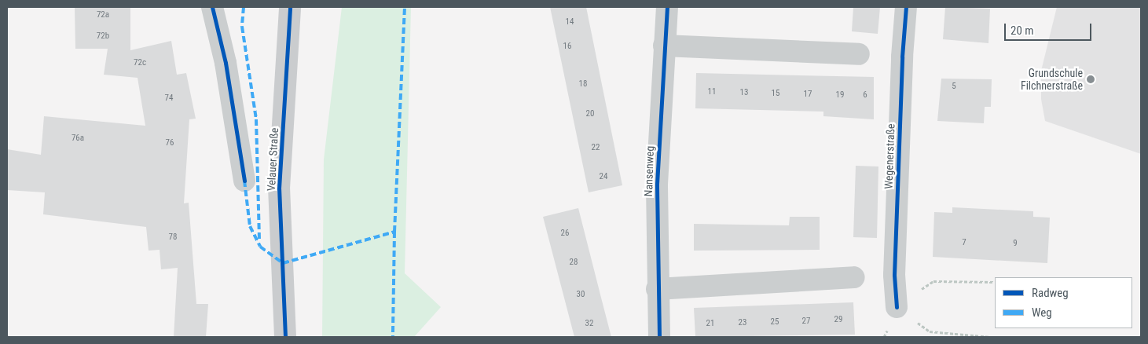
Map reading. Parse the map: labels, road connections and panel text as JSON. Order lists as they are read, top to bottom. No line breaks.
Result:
{"streets":{"main road":["Velauer Straße"],"street":["Wegenerstraße","Nansenweg"]},"places":["Grundschule Filchnerstraße"],"house_numbers":["72a","14","72b","16","72c","18","5","11","13","15","17","19","6","74","20","76a","76","22","24","26","78","7","9","28","30","29","27","25","23","32","21"],"legend":["Radweg","Weg"],"scale_bar":"20 m"}
